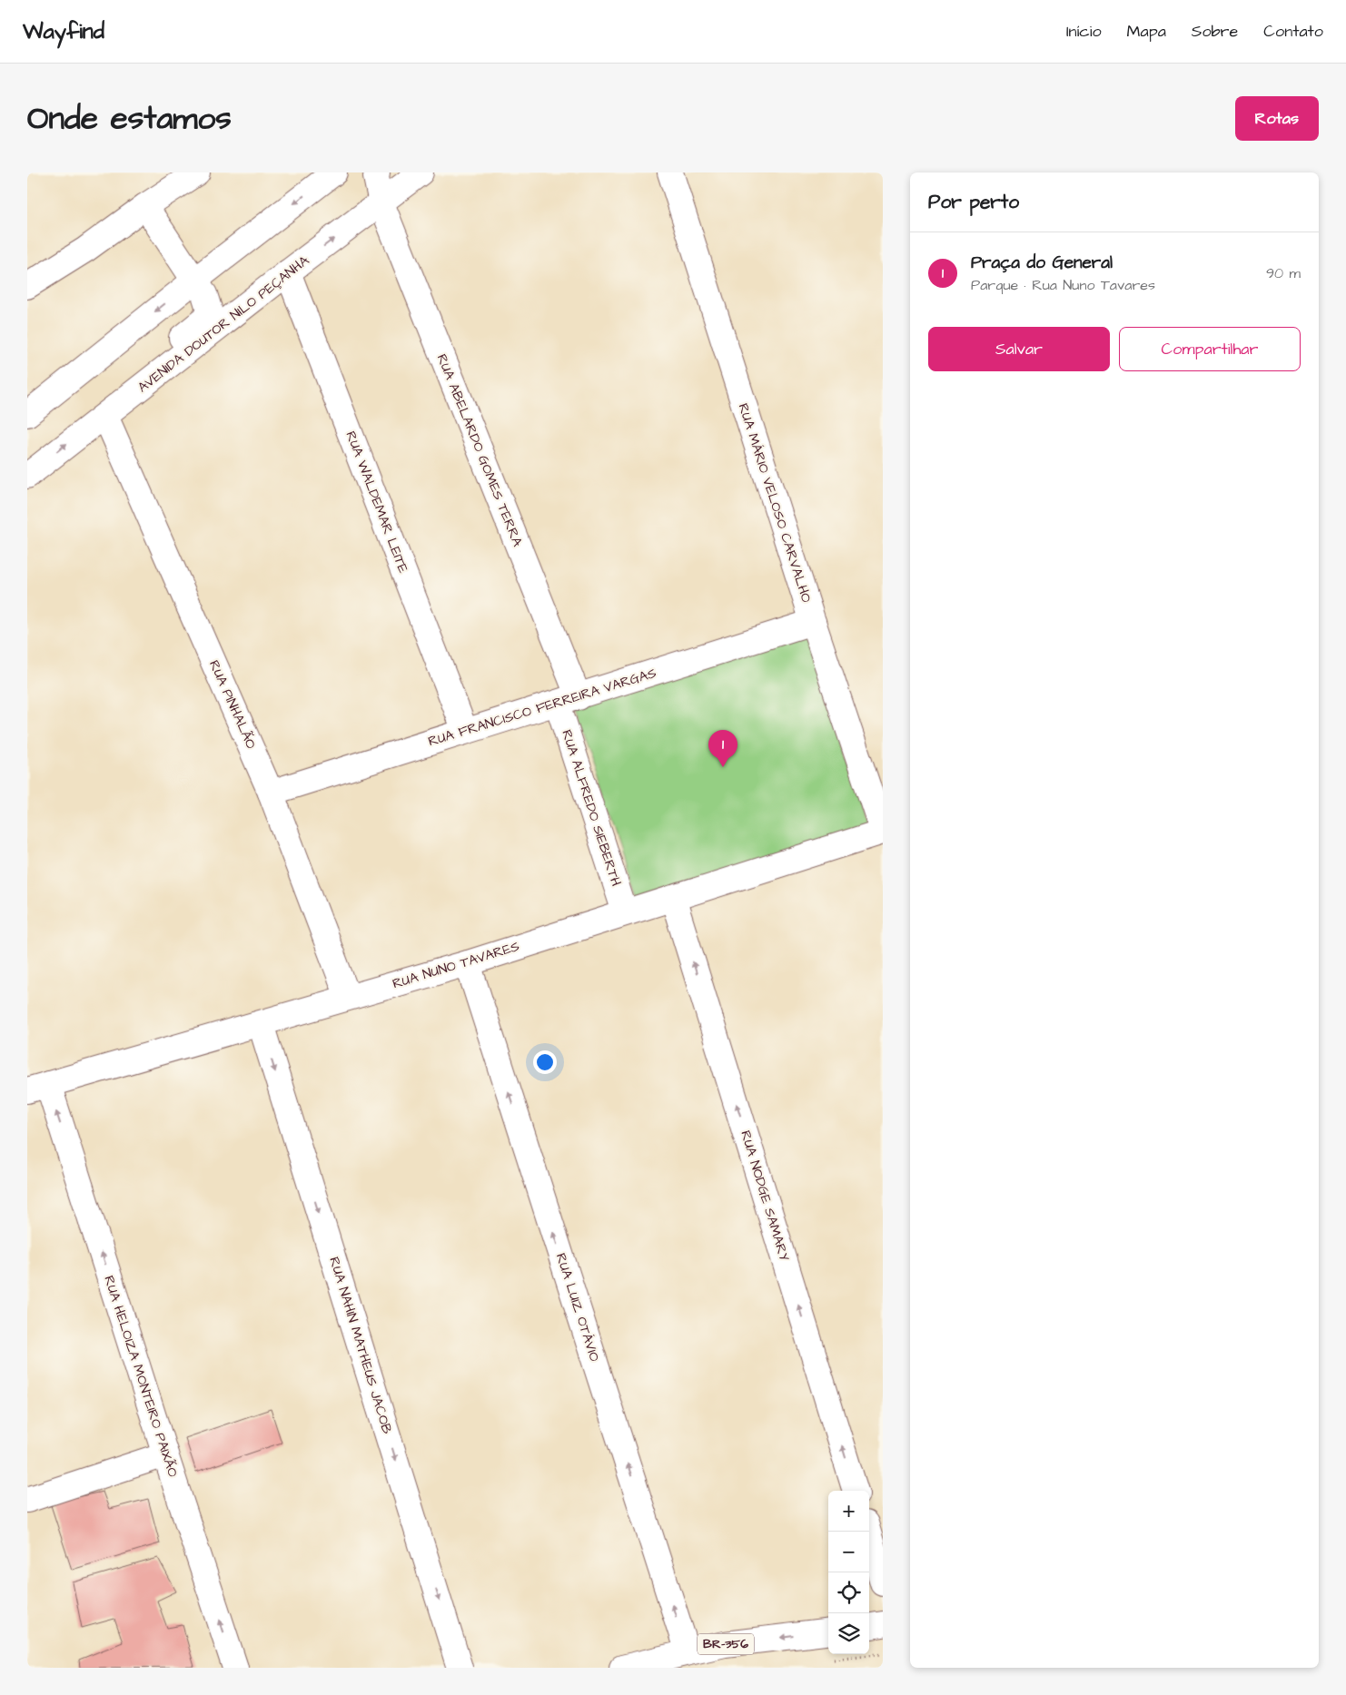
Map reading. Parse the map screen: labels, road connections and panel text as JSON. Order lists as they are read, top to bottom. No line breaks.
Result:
{"streets":{"street":["AVENIDA DOUTOR NILO PEÇANHA","RUA ABELARDO GOMES TERRA","RUA WALDEMAR LEITE","RUA MÁRIO VELOSO CARVALHO","RUA PINHALÃO","RUA FRANCISCO FERREIRA VARGAS","RUA ALFREDO SIEBERTH","RUA NUNO TAVARES","RUA NODGE SAMARY","RUA LUIZ OTÁVIO","RUA NAHIN MATHEUS JACOB","RUA HELOIZA MONTEIRO PAIXÃO","BR-356"]},"crossings":[["AVENIDA DOUTOR NILO PEÇANHA","RUA ABELARDO GOMES TERRA"],["AVENIDA DOUTOR NILO PEÇANHA","RUA WALDEMAR LEITE"],["AVENIDA DOUTOR NILO PEÇANHA","RUA PINHALÃO"],["RUA ABELARDO GOMES TERRA","RUA FRANCISCO FERREIRA VARGAS"],["RUA ABELARDO GOMES TERRA","RUA ALFREDO SIEBERTH"],["RUA WALDEMAR LEITE","RUA FRANCISCO FERREIRA VARGAS"],["RUA MÁRIO VELOSO CARVALHO","RUA FRANCISCO FERREIRA VARGAS"],["RUA MÁRIO VELOSO CARVALHO","RUA NUNO TAVARES"],["RUA PINHALÃO","RUA FRANCISCO FERREIRA VARGAS"],["RUA PINHALÃO","RUA NUNO TAVARES"],["RUA FRANCISCO FERREIRA VARGAS","RUA ALFREDO SIEBERTH"],["RUA ALFREDO SIEBERTH","RUA NUNO TAVARES"],["RUA NUNO TAVARES","RUA NODGE SAMARY"],["RUA NUNO TAVARES","RUA LUIZ OTÁVIO"],["RUA NUNO TAVARES","RUA NAHIN MATHEUS JACOB"],["RUA NUNO TAVARES","RUA HELOIZA MONTEIRO PAIXÃO"],["RUA LUIZ OTÁVIO","BR-356"]],"one_way":["RUA NODGE SAMARY","RUA LUIZ OTÁVIO","RUA NAHIN MATHEUS JACOB","RUA HELOIZA MONTEIRO PAIXÃO"],"page":{"header":"Wayfind","nav":["Início","Mapa","Sobre","Contato"],"title":"Onde estamos","buttons":["Rotas",["Salvar","Compartilhar"]],"heading":"Por perto","list":[{"mark":"1","name":"Praça do General","note":"Parque · Rua Nuno Tavares","value":"90 m"}],"pins":"1","map_buttons":["+","−"]}}
